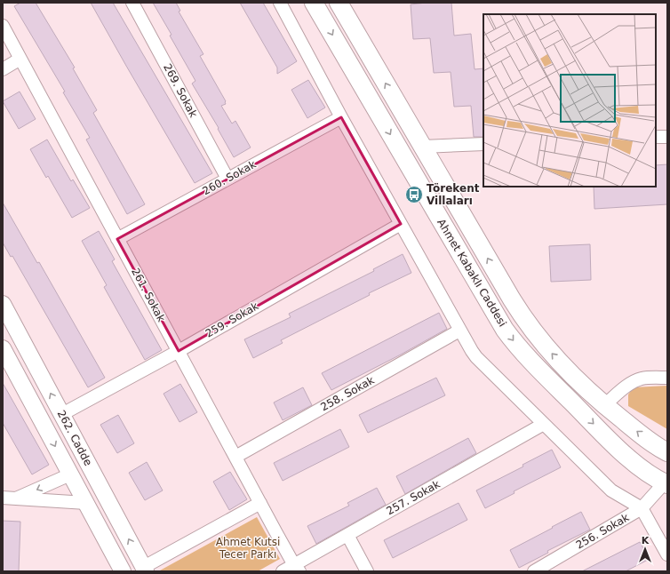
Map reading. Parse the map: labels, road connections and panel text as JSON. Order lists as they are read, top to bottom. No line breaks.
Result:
{"streets":{"main road":["Ahmet Kabaklı Caddesi"],"street":["269. Sokak","260. Sokak","261. Sokak","259. Sokak","258. Sokak","262. Cadde","257. Sokak","256. Sokak"]},"crossings":[["269. Sokak","260. Sokak"],["260. Sokak","261. Sokak"],["Ahmet Kabaklı Caddesi","256. Sokak"],["261. Sokak","259. Sokak"],["261. Sokak","258. Sokak"],["261. Sokak","257. Sokak"],["259. Sokak","262. Cadde"]],"parks":["Ahmet Kutsi Tecer Parkı"],"places":{"bus stop":["Törekent Villaları"]},"north":"top"}
